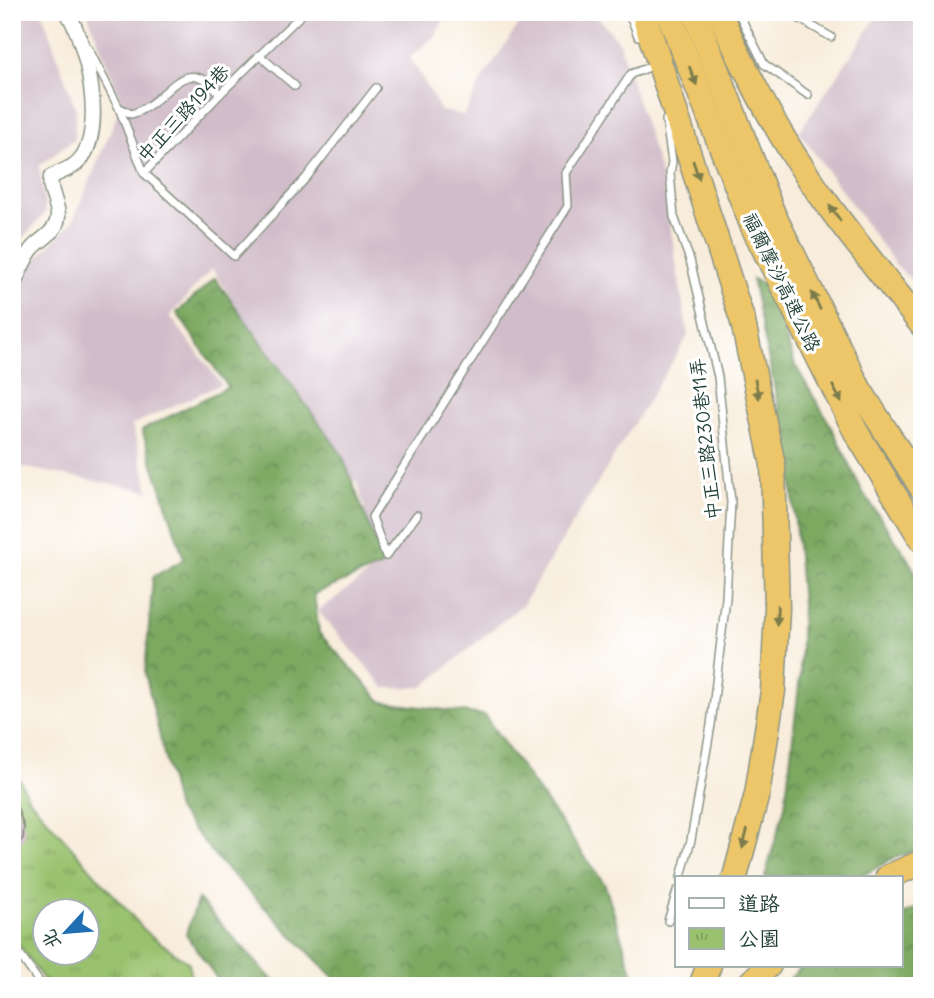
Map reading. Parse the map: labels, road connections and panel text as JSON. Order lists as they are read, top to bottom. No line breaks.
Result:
{"streets":{"highway":["福爾摩沙高速公路"],"lane":["中正三路194巷","中正三路230巷11弄"]},"legend":["道路","公園"],"north":"bottom left"}
